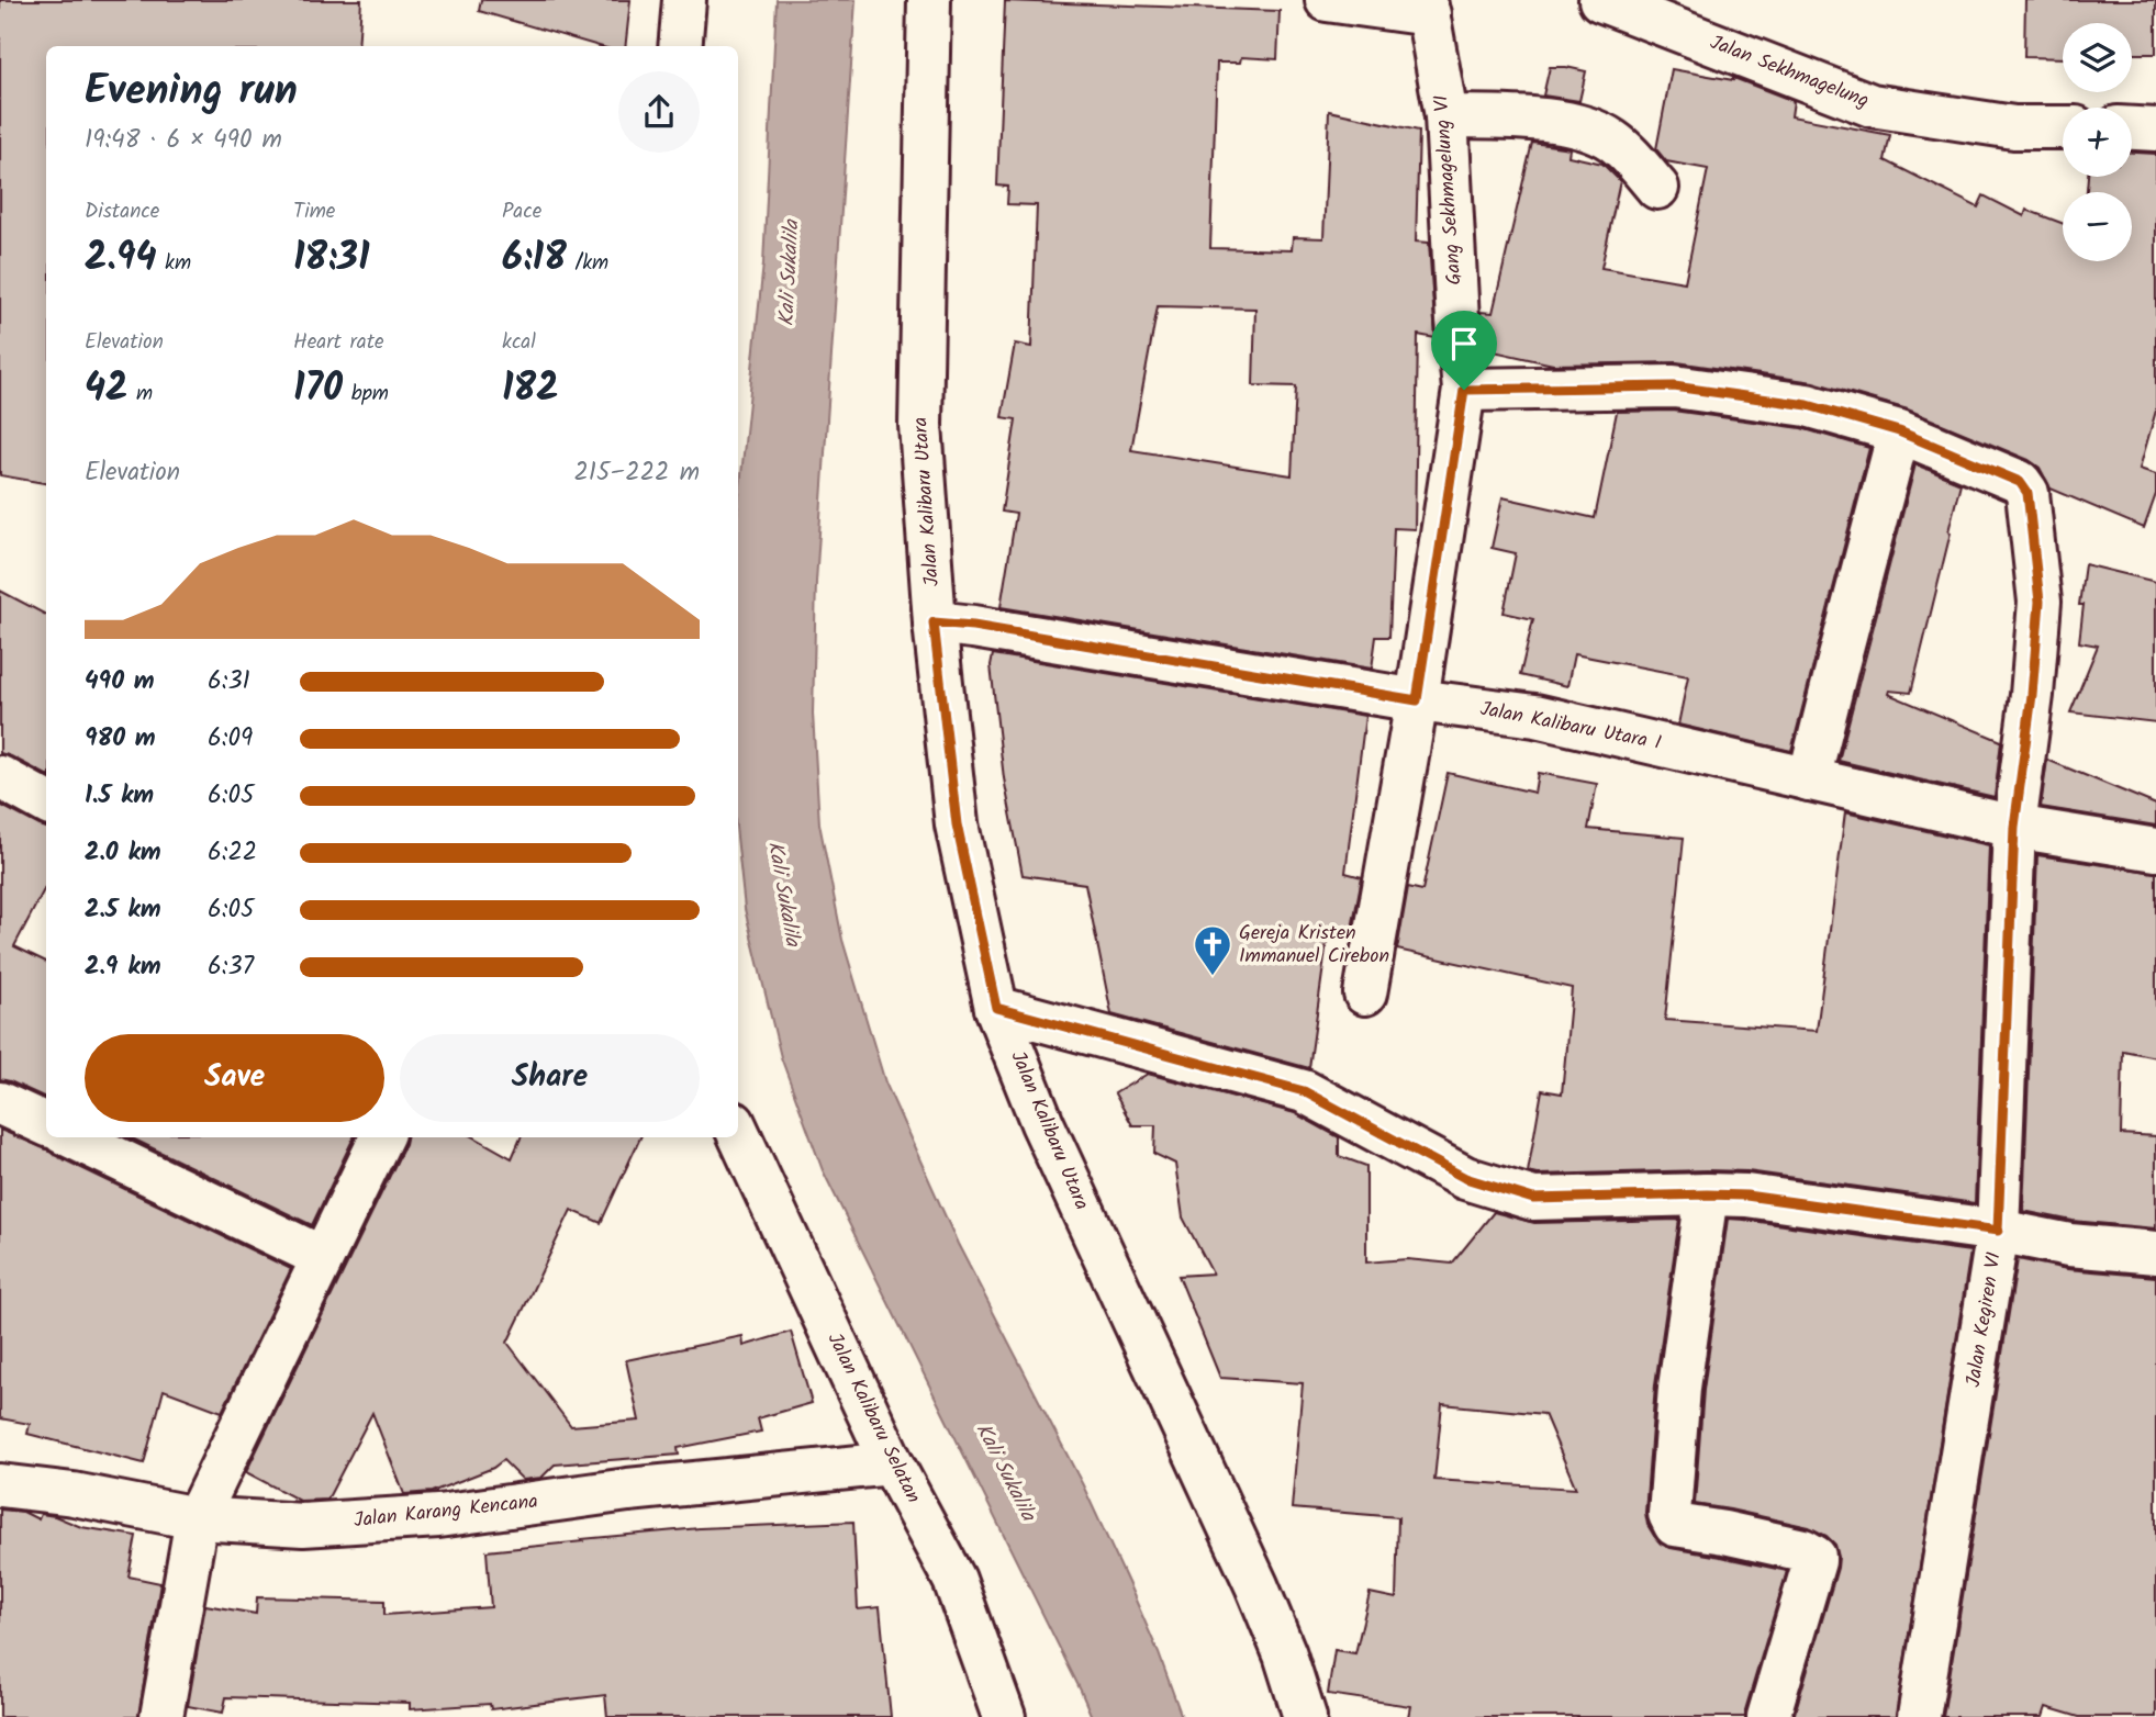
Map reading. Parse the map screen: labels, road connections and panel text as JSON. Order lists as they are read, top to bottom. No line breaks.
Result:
{"streets":{"street":["Jalan Sekhmagelung","Gang Sekhmagelung VI","Jalan Kalibaru Utara","Jalan Kalibaru Utara I","Jalan Kegiren VI","Jalan Kalibaru Selatan","Jalan Karang Kencana"]},"crossings":[["Gang Sekhmagelung VI","Jalan Kalibaru Utara I"],["Gang Sekhmagelung VI","Jalan Kegiren VI"],["Jalan Kalibaru Utara","Jalan Kalibaru Utara I"],["Jalan Kalibaru Utara I","Jalan Kegiren VI"],["Jalan Kalibaru Selatan","Jalan Karang Kencana"]],"water":["Kali Sukalila"],"places":{"church":["Gereja Kristen Immanuel Cirebon"]},"page":{"map_buttons":["+","−"],"heading":["Evening run","19:48 · 6 × 490 m"],"stats":[["Distance","2.94 km"],["Time","18:31"],["Pace","6:18 /km"],["Elevation","42 m"],["Heart rate","170 bpm"],["kcal","182"]],"chart":["Elevation","215–222 m"],"list":[{"name":"490 m","note":"6:31"},{"name":"980 m","note":"6:09"},{"name":"1.5 km","note":"6:05"},{"name":"2.0 km","note":"6:22"},{"name":"2.5 km","note":"6:05"},{"name":"2.9 km","note":"6:37"}],"buttons":["Save","Share"]}}
